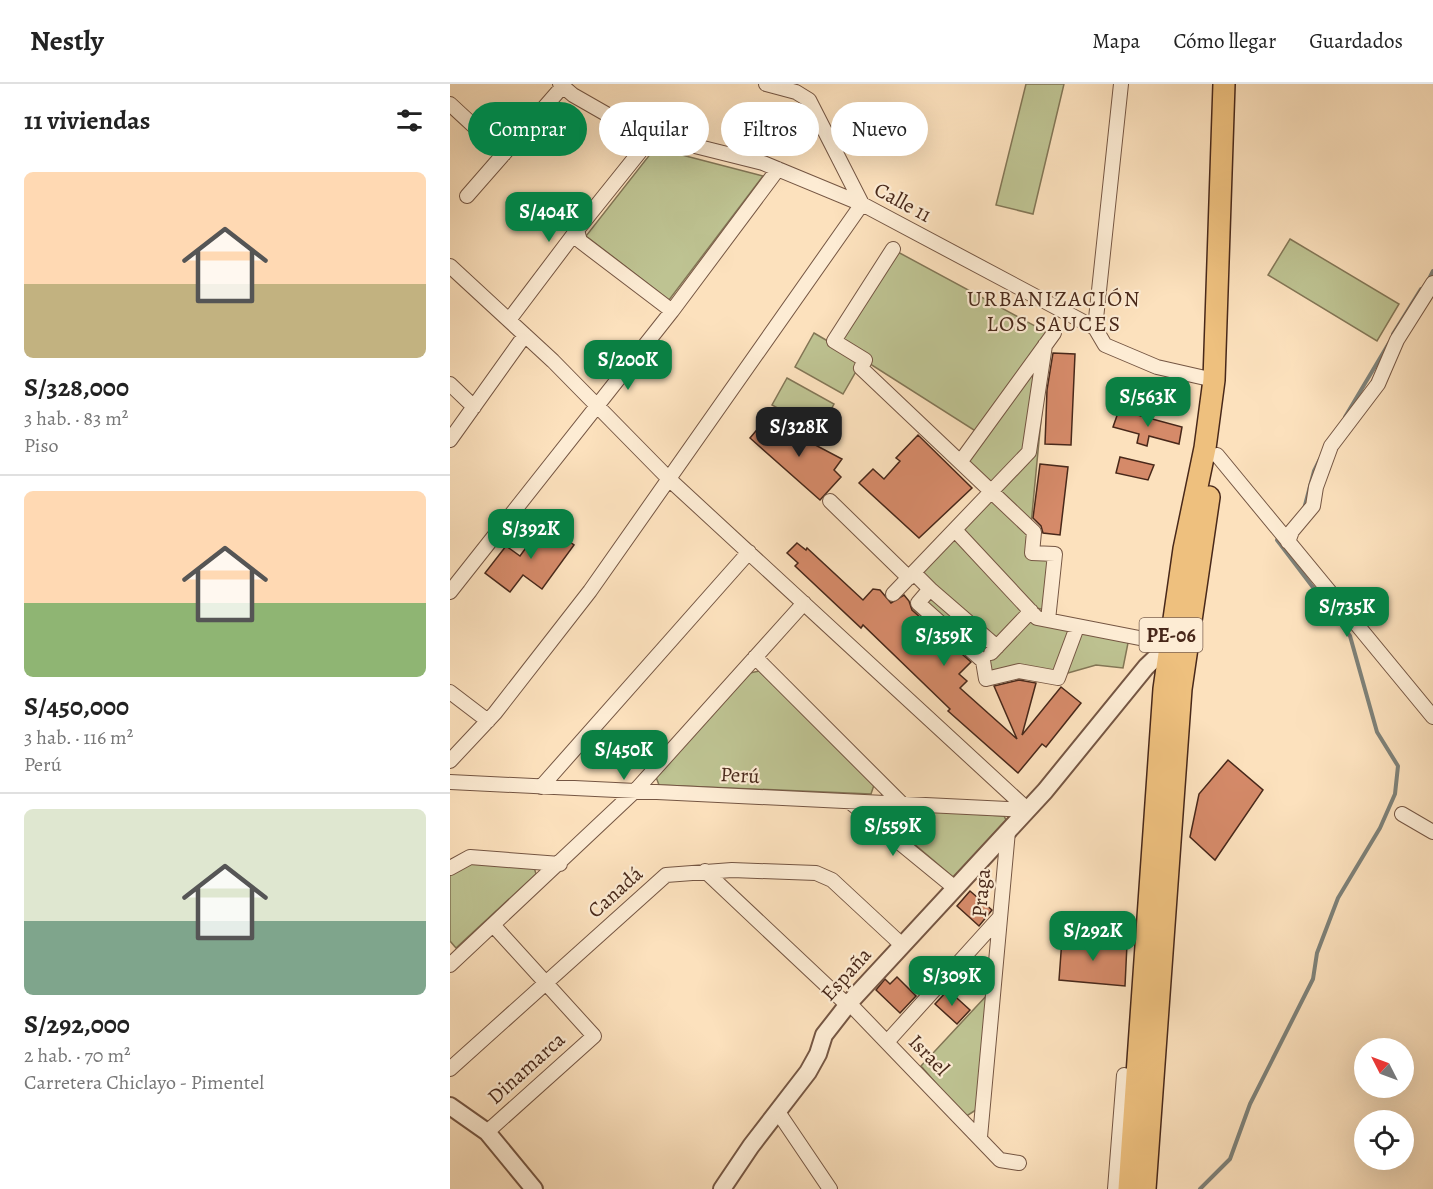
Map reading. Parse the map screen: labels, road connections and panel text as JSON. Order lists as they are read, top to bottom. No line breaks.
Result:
{"streets":{"main road":["PE-06"],"street":["Calle 11","Perú","Canadá","Praga","España","Israel","Dinamarca"]},"crossings":[["Calle 11","PE-06"],["PE-06","España"],["Perú","España"],["Canadá","España"],["Canadá","Israel"],["Canadá","Dinamarca"],["Praga","España"],["Praga","Israel"],["España","Israel"]],"districts":["URBANIZACIÓN LOS SAUCES"],"north":"top left","page":{"header":"Nestly","nav":["Mapa","Cómo llegar","Guardados"],"heading":"11 viviendas","chip":["Comprar","Alquilar","Filtros","Nuevo"],"list":[{"name":"S/328,000","note":"3 hab. · 83 m² · Piso"},{"name":"S/450,000","note":"3 hab. · 116 m² · Perú"},{"name":"S/292,000","note":"2 hab. · 70 m² · Carretera Chiclayo - Pimentel"}],"price":["S/404K","S/200K","S/563K","S/328K","S/392K","S/735K","S/359K","S/450K","S/559K","S/292K","S/309K"]}}
